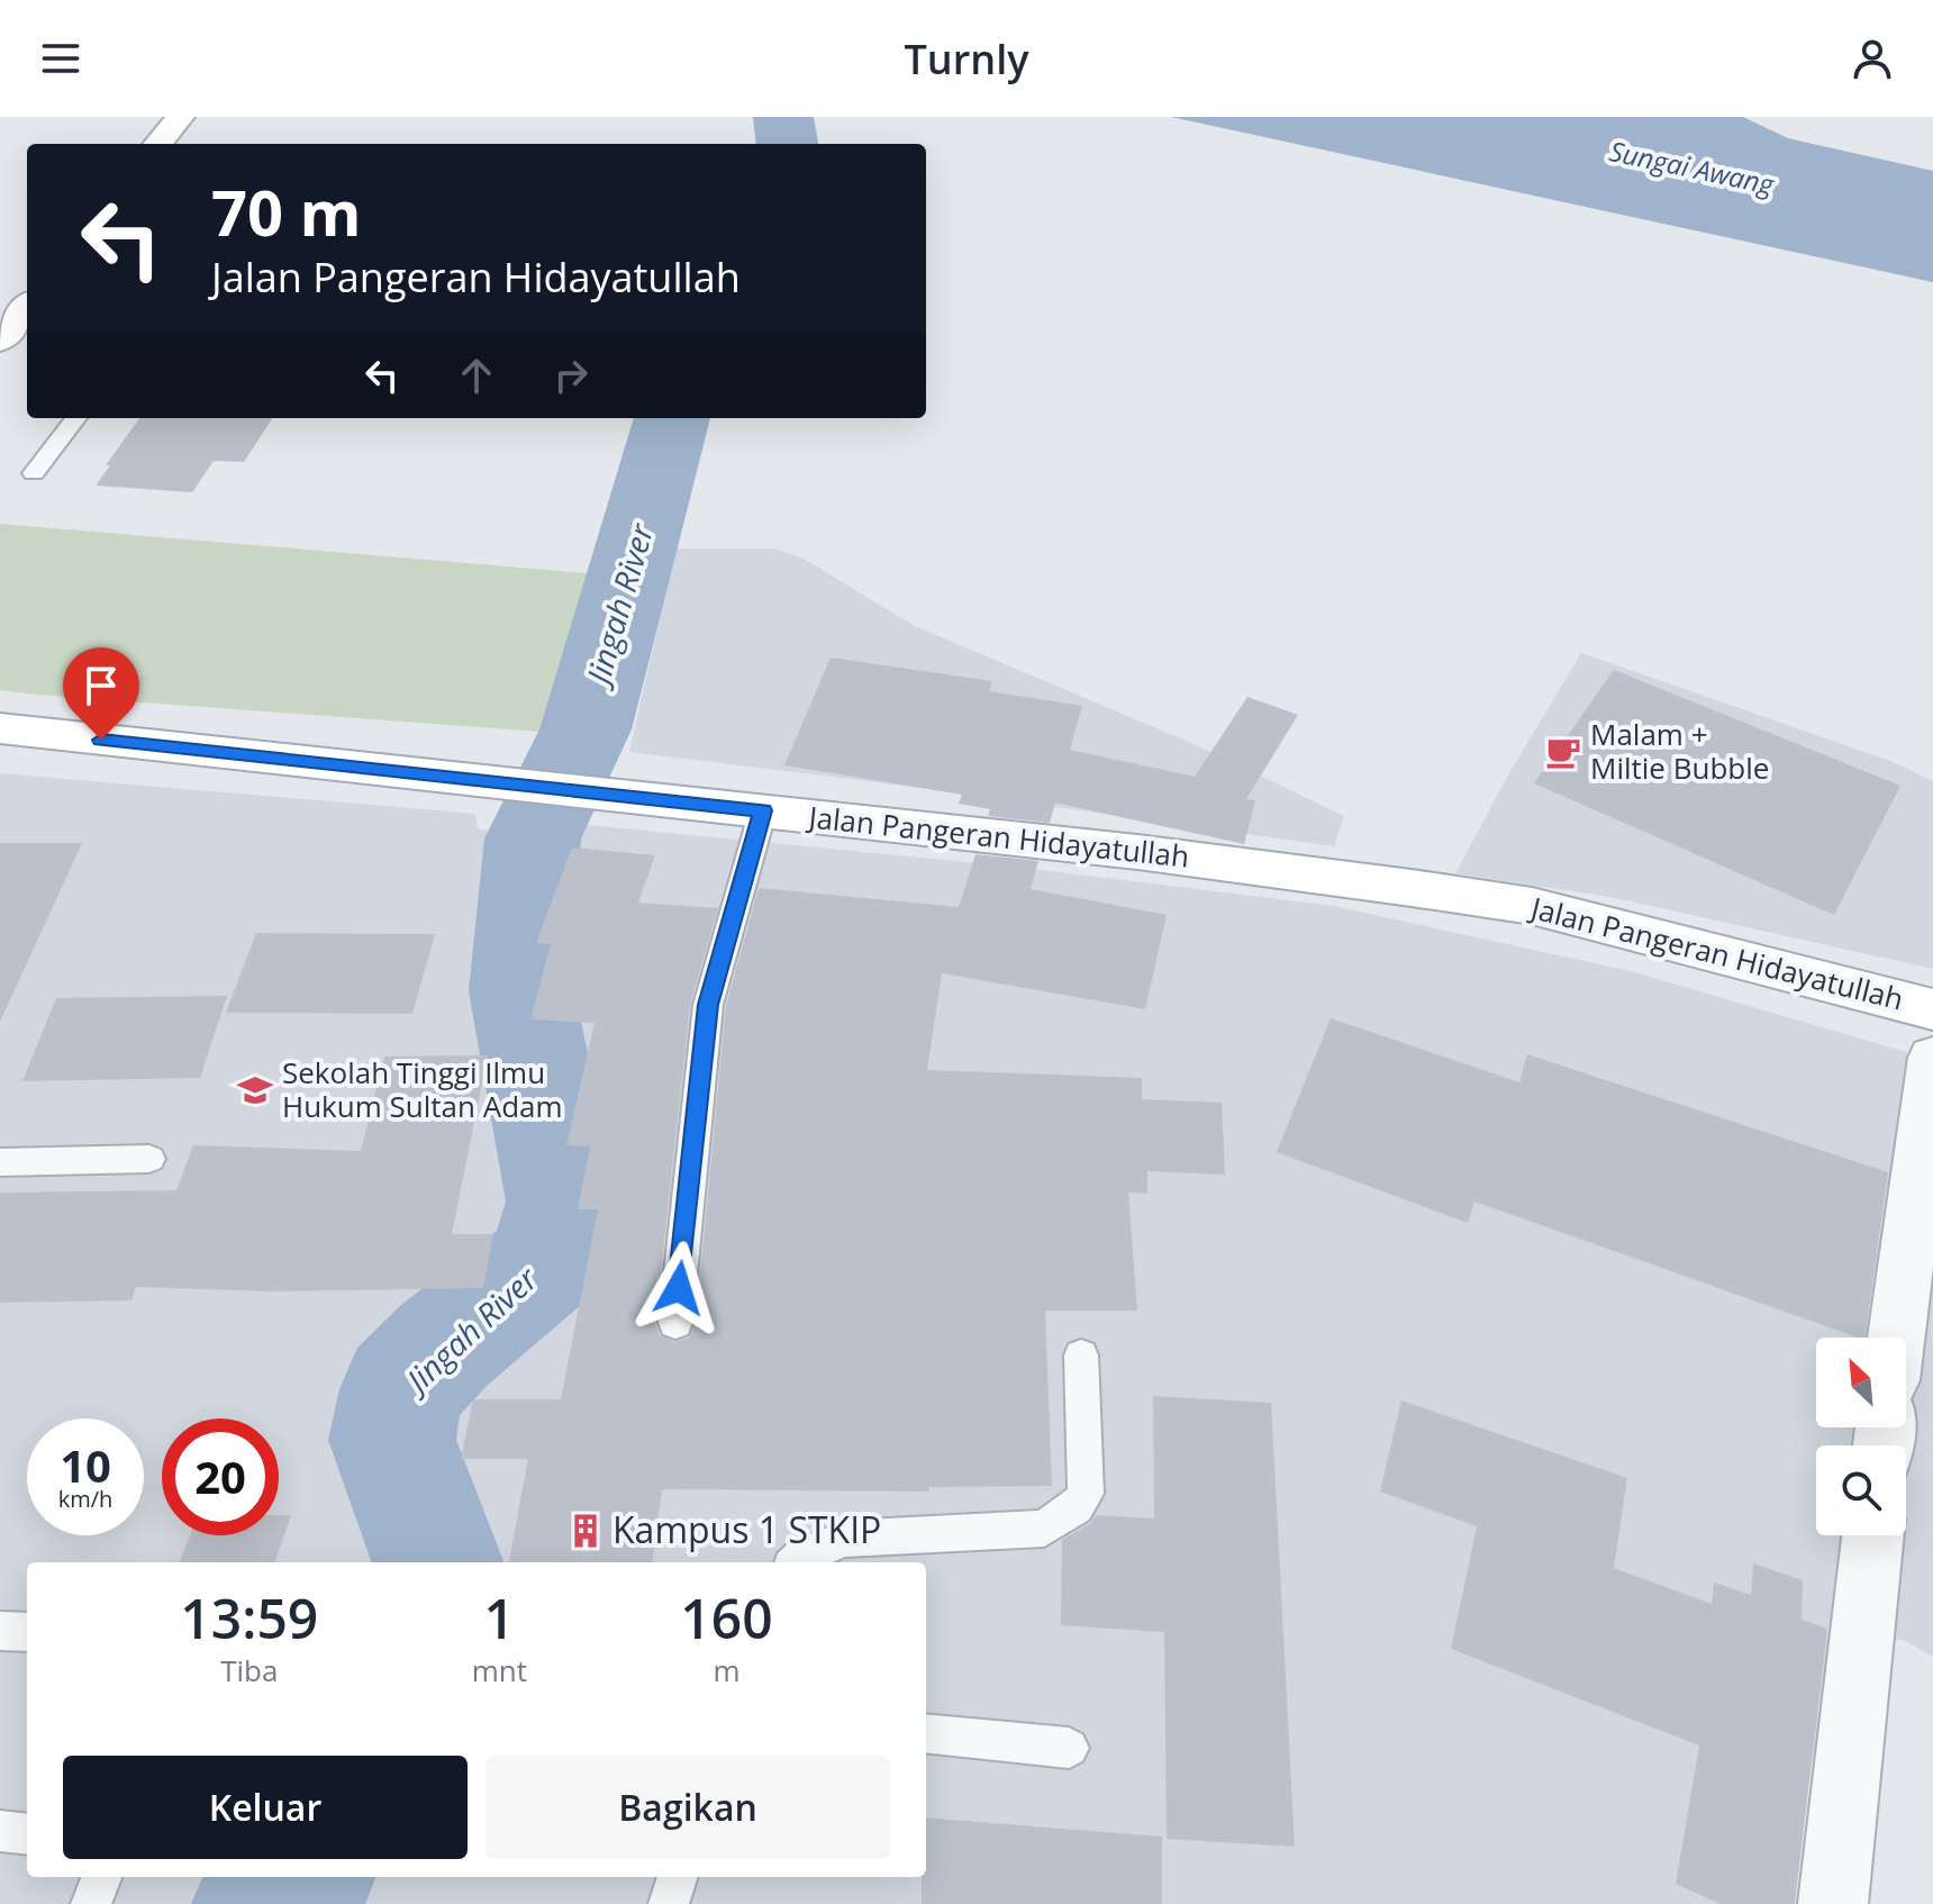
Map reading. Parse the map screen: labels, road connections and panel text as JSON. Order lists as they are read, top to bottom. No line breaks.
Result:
{"streets":{"main road":["Jalan Pangeran Hidayatullah"]},"water":["Sungai Awang","Jingah River"],"places":{"cafe":["Malam + Miltie Bubble"],"school or university":["Sekolah Tinggi Ilmu Hukum Sultan Adam"],"building":["Kampus 1 STKIP"]},"north":"top left","page":{"header":"Turnly","turn":["70 m","Jalan Pangeran Hidayatullah"],"speed":"10 km/h","limit":"20","eta":["13:59","Tiba","1","mnt","160","m"],"buttons":["Keluar","Bagikan"]}}
